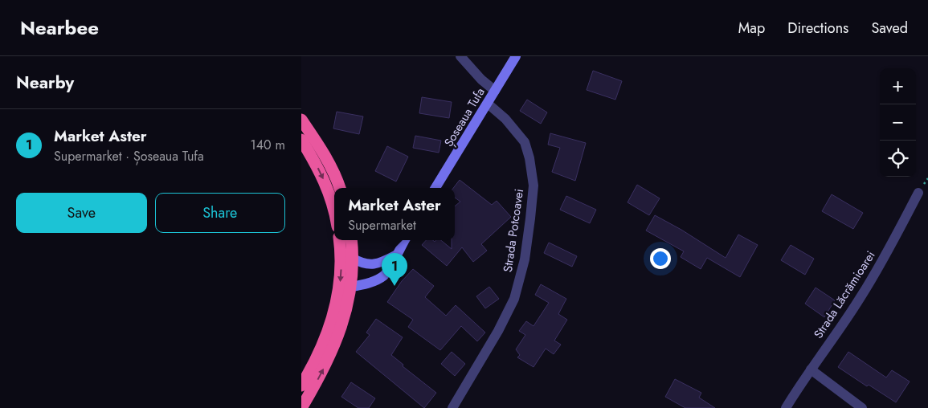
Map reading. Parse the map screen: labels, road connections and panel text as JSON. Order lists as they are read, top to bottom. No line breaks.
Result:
{"streets":{"main road":["Șoseaua Tufa"],"street":["Strada Potcoavei","Strada Lăcrămioarei"]},"crossings":[["Șoseaua Tufa","Strada Potcoavei"]],"page":{"header":"Nearbee","nav":["Map","Directions","Saved"],"heading":"Nearby","map_buttons":["+","−"],"list":[{"mark":"1","name":"Market Aster","note":"Supermarket · Șoseaua Tufa","value":"140 m"}],"buttons":["Save","Share"],"popup":["Market Aster","Supermarket"],"pins":"1"}}
